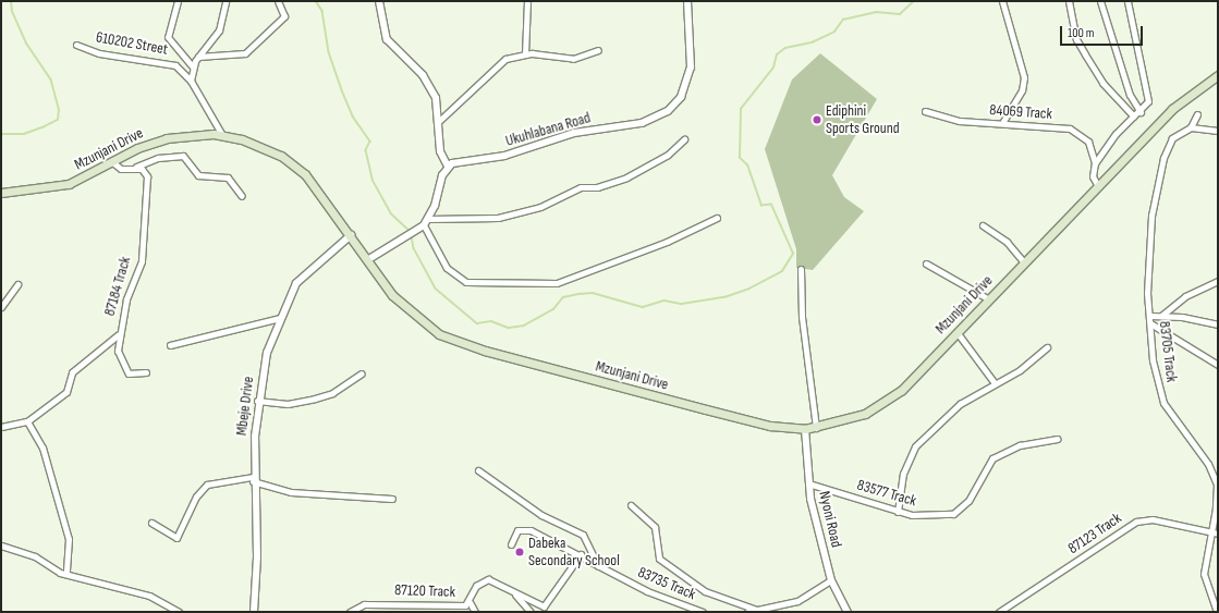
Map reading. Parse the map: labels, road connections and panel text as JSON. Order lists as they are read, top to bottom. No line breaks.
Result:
{"streets":{"main road":["Mzunjani Drive"],"street":["610202 Street","84069 Track","Ukuhlabana Road","87184 Track","83705 Track","Mbeje Drive","83577 Track","Nyoni Road","87123 Track","83735 Track","87120 Track"]},"crossings":[["610202 Street","Mzunjani Drive"],["84069 Track","Mzunjani Drive"],["Mzunjani Drive","Mbeje Drive"],["Mzunjani Drive","Nyoni Road"],["83705 Track","87123 Track"],["83577 Track","Nyoni Road"]],"places":["Ediphini Sports Ground","Dabeka Secondary School"],"scale_bar":"100 m"}
